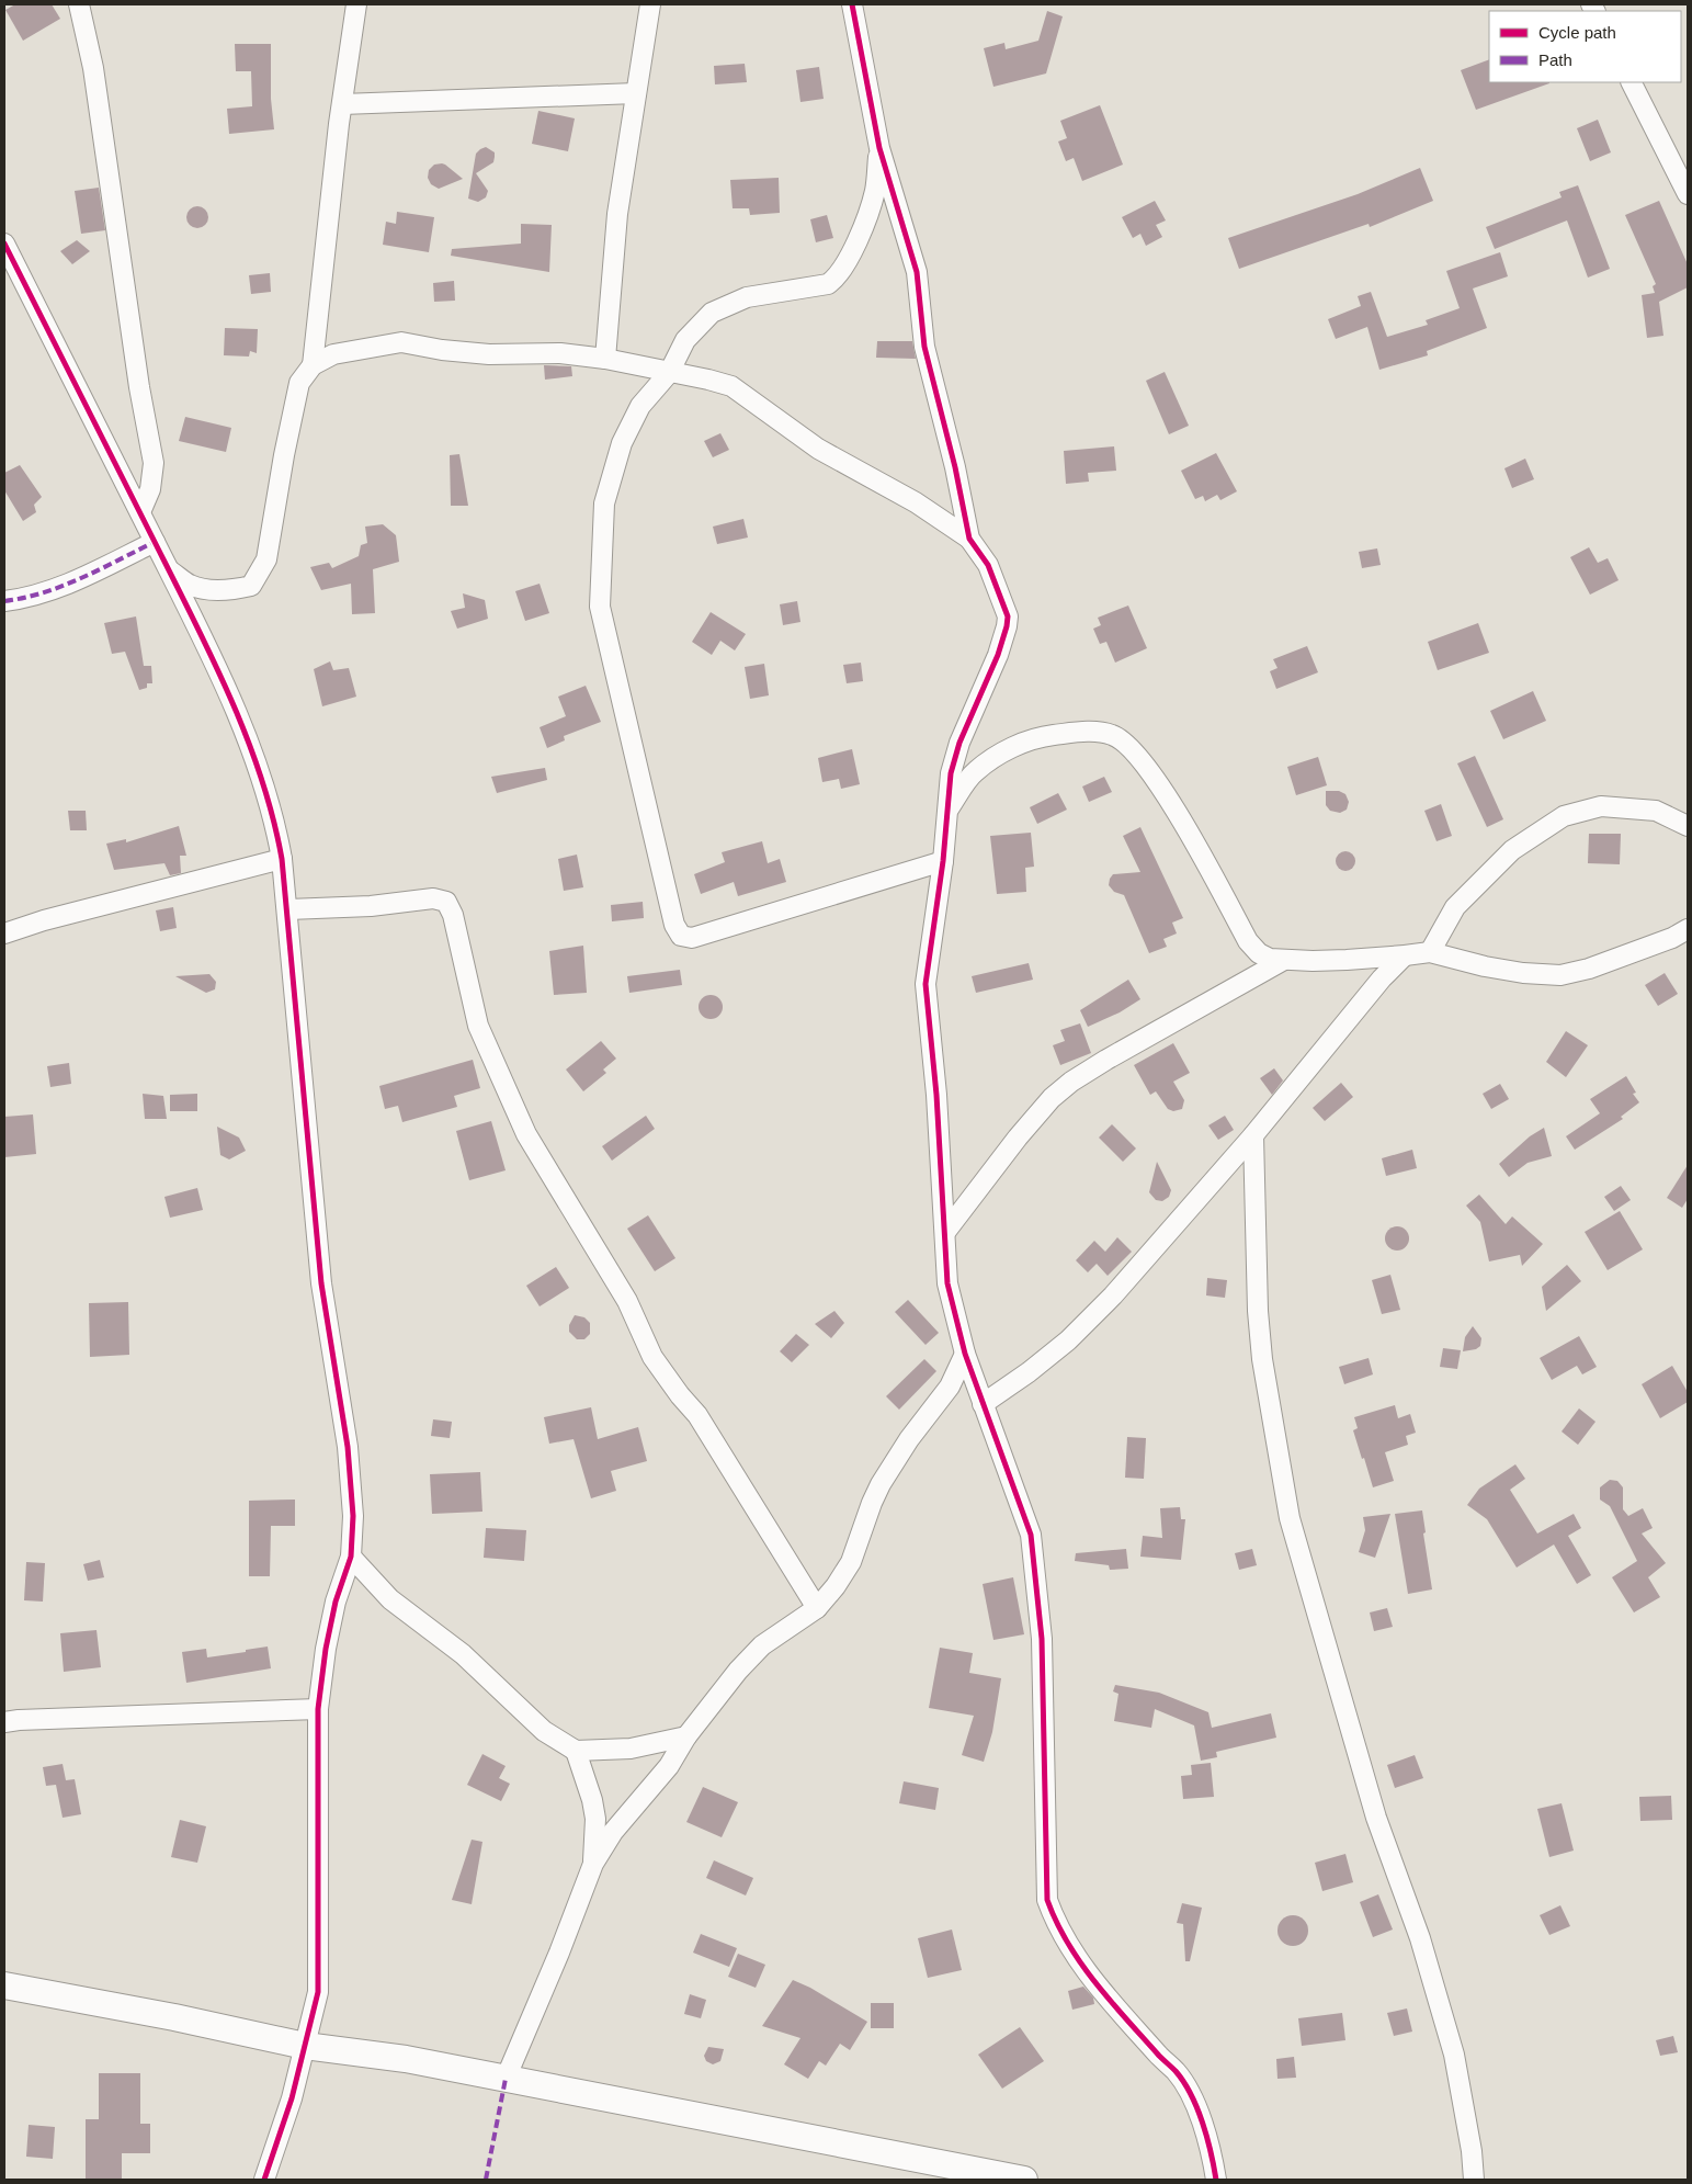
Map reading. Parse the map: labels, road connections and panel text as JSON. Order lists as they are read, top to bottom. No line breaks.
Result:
{"legend":["Cycle path","Path"]}
